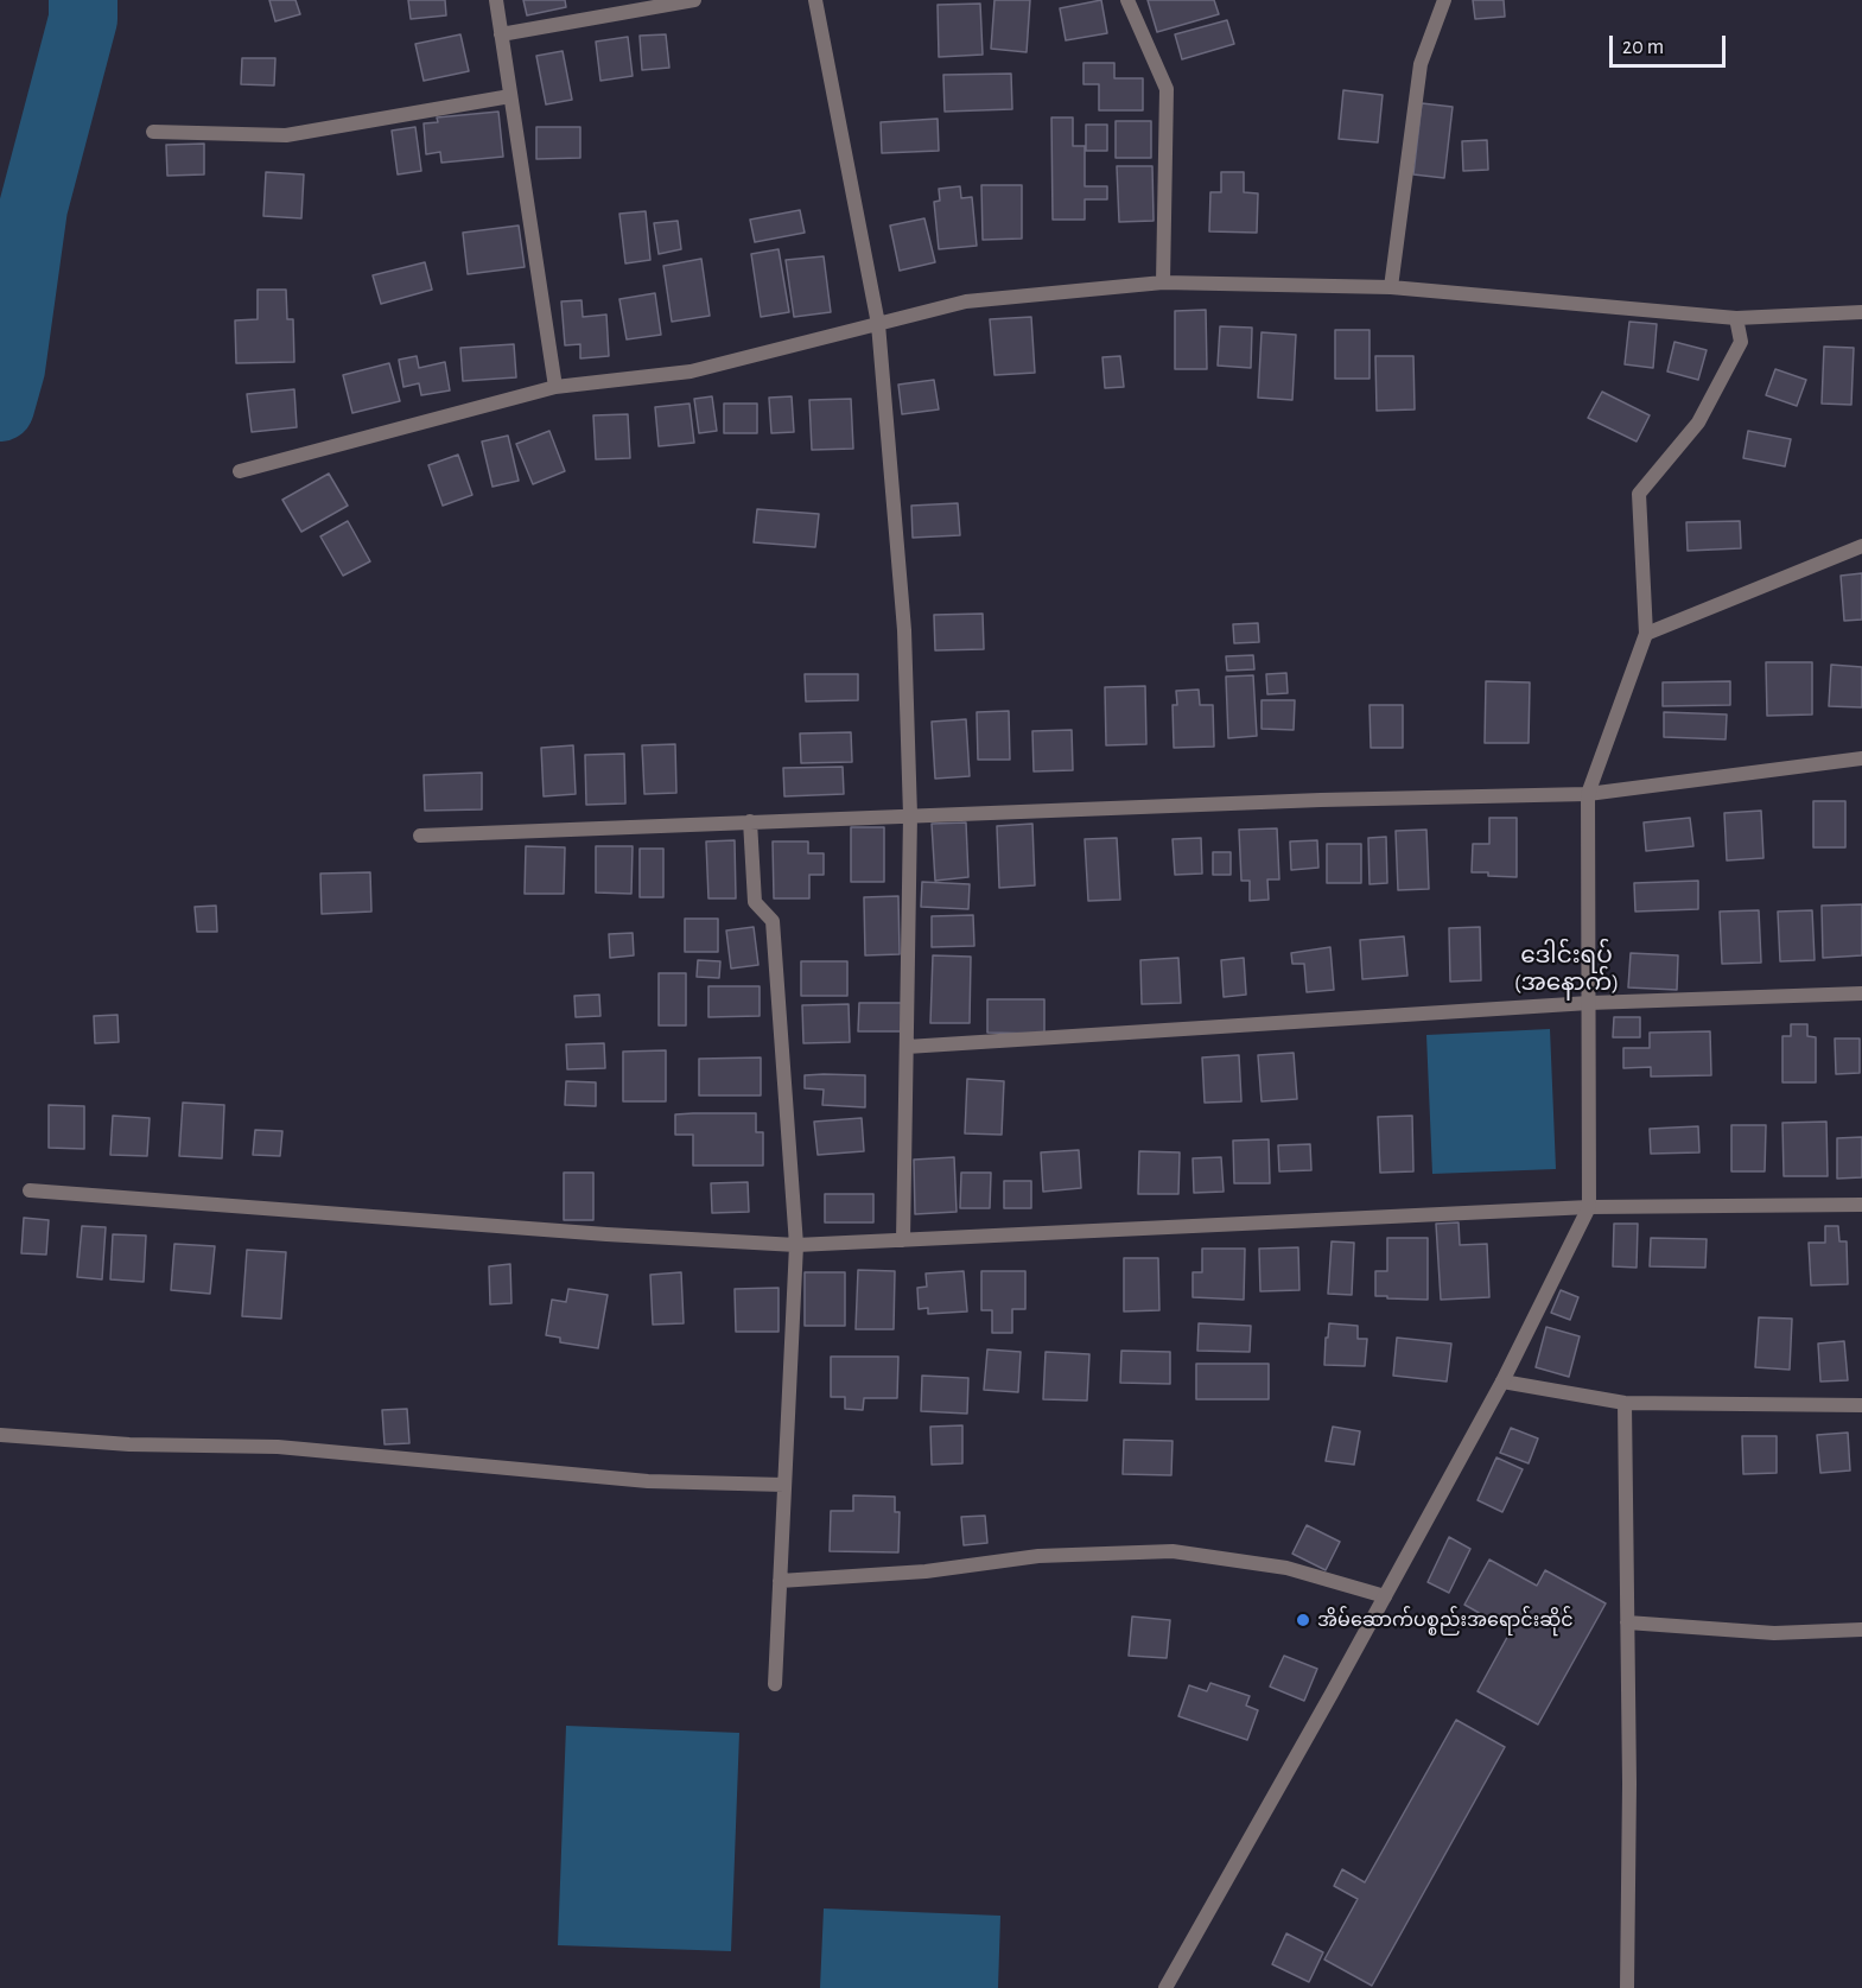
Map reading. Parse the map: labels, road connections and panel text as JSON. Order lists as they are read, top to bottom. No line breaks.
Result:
{"districts":["ဒေါင်းရပ် (အနောက်)"],"places":["အိမ်ဆောက်ပစ္စည်းအရောင်းဆိုင်"],"scale_bar":"20 m"}
